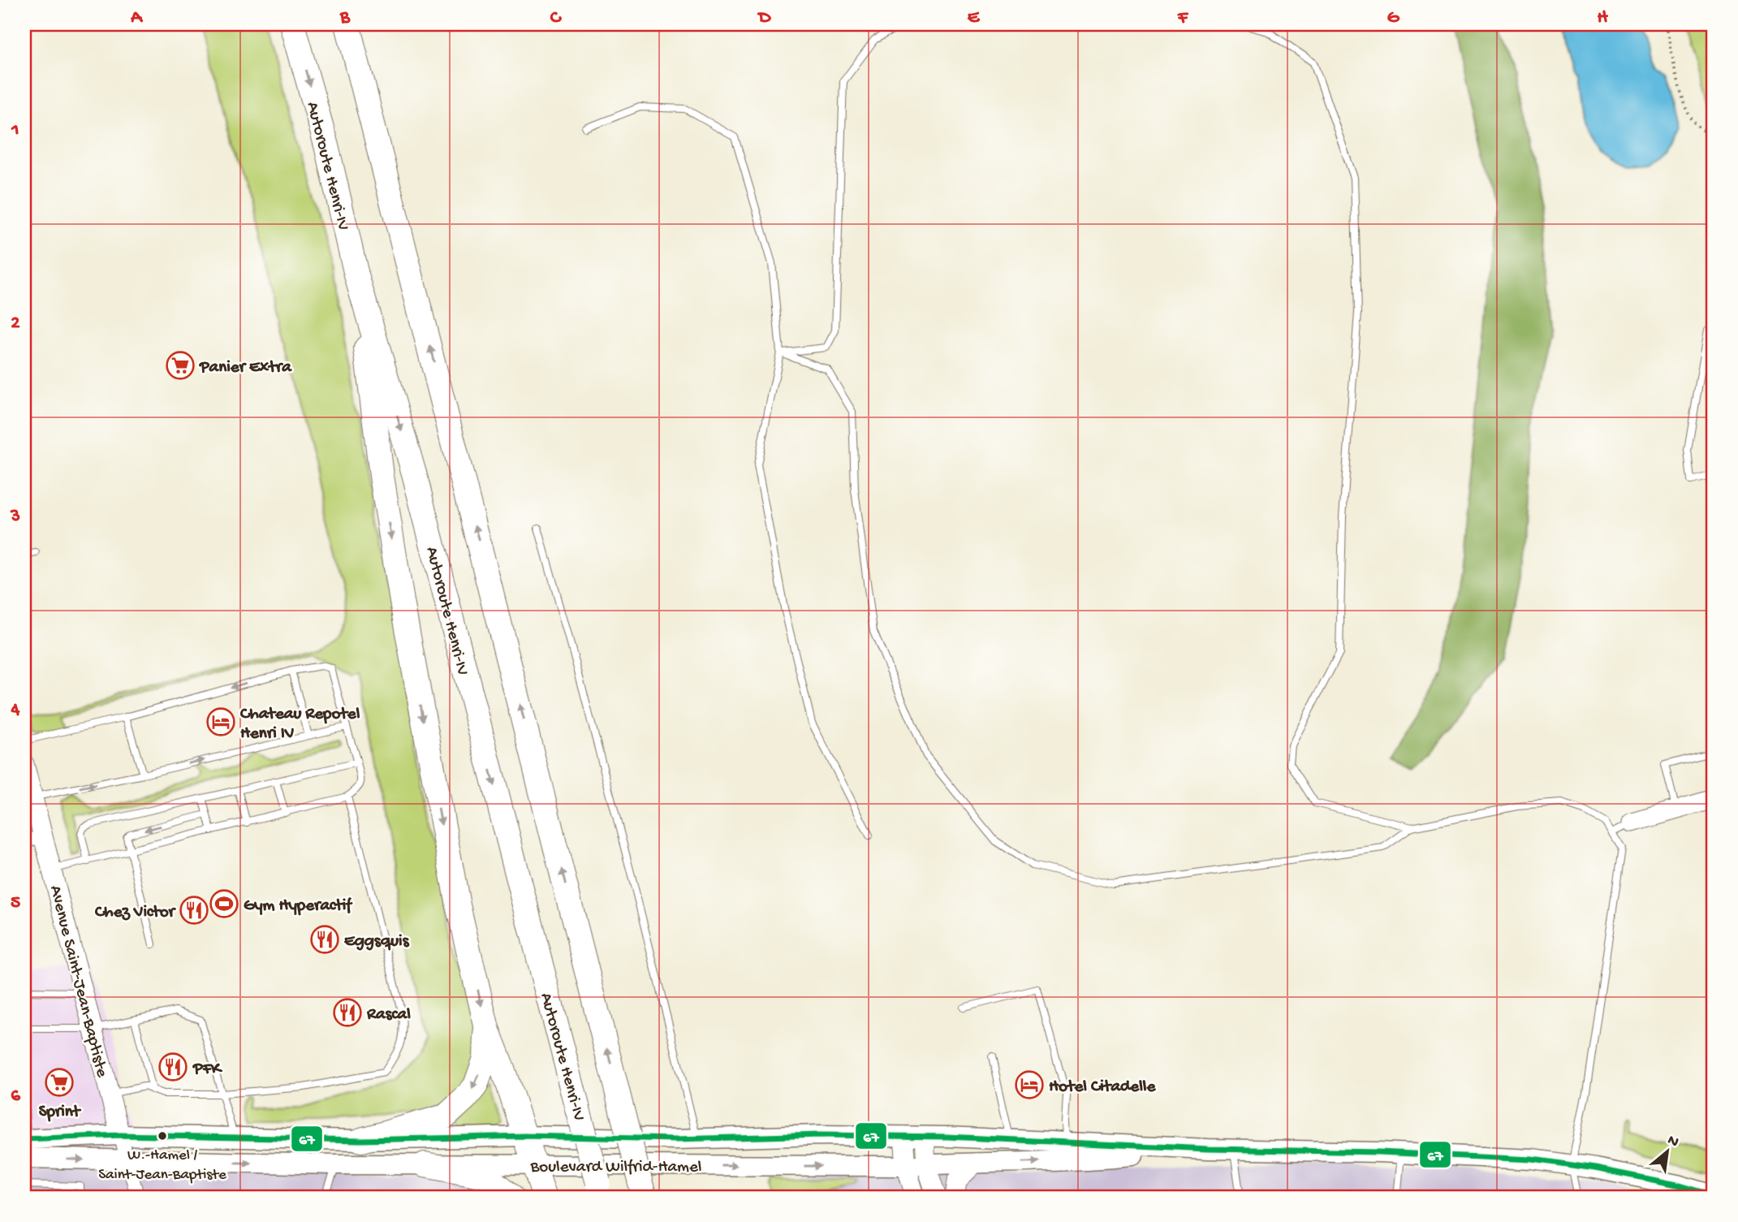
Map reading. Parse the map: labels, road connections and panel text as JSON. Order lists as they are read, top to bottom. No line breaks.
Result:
{"streets":{"highway":["Autoroute Henri-IV"],"main road":["Boulevard Wilfrid-Hamel"],"street":["Avenue Saint-Jean-Baptiste"]},"crossings":[["Avenue Saint-Jean-Baptiste","Boulevard Wilfrid-Hamel"]],"places":{"supermarket":["Panier Extra","Sprint"],"hotel":["Chateau Repotel Henri IV","Hotel Citadelle"],"sports":["Gym Hyperactif"],"restaurant":["Chez Victor","Eggsquis","Rascal","PFK"],"other":["W.-Hamel / Saint-Jean-Baptiste"]},"lines":["transit line 67"],"north":"top right","grid":{"columns":["A","B","C","D","E","F","G","H"],"rows":["1","2","3","4","5","6"]}}
